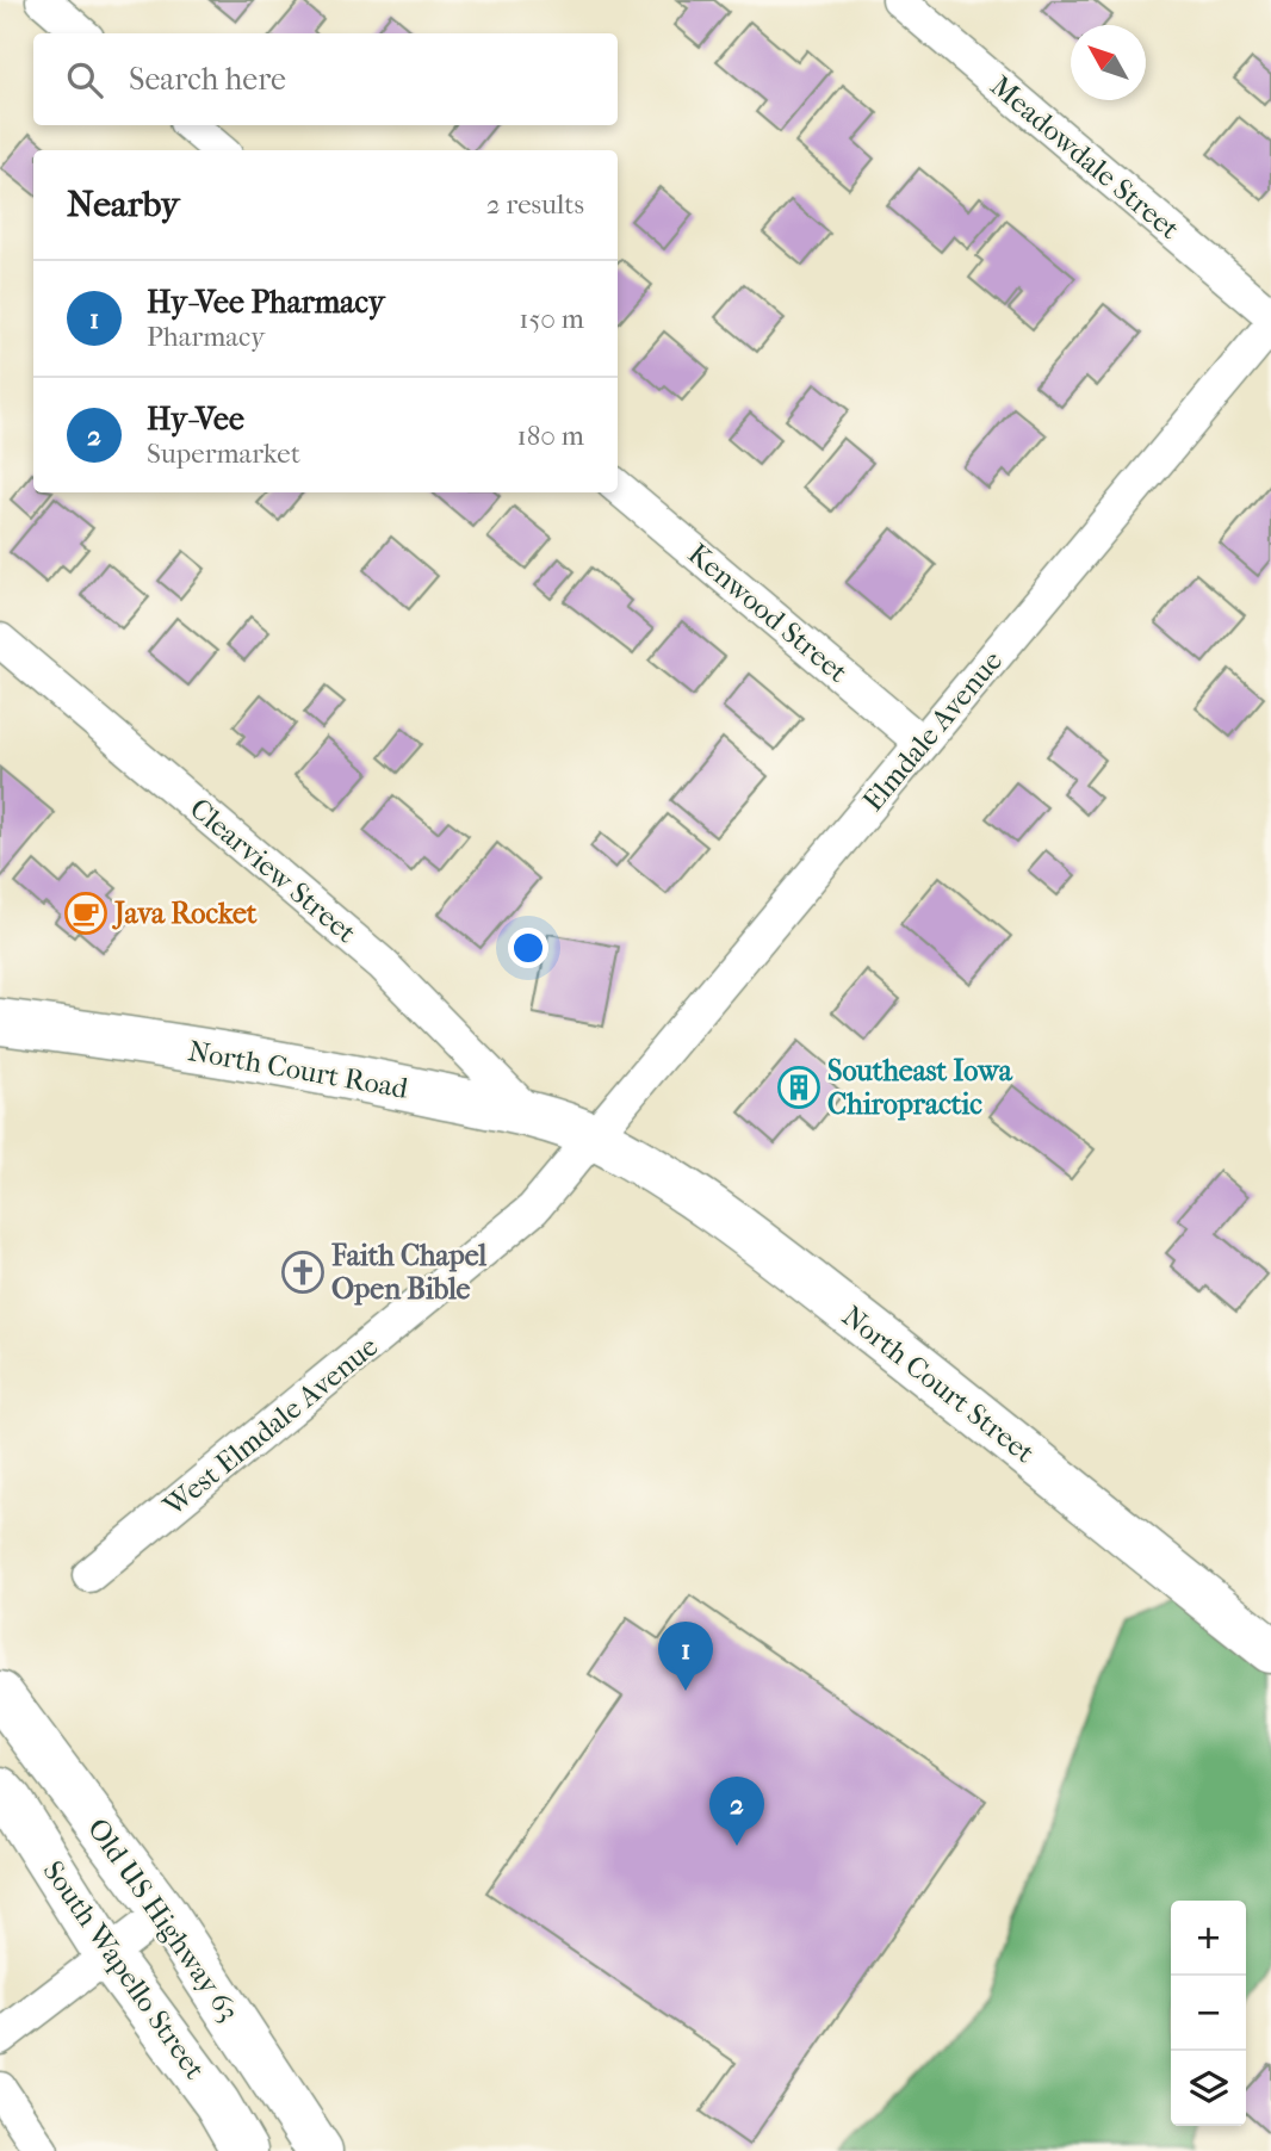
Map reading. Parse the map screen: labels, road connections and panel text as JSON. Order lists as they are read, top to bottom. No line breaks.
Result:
{"streets":{"main road":["North Court Road","North Court Street","Old US Highway 63","South Wapello Street"],"street":["Meadowdale Street","Kenwood Street","Elmdale Avenue","Clearview Street","West Elmdale Avenue"]},"crossings":[["Kenwood Street","Elmdale Avenue"],["Elmdale Avenue","North Court Road"],["Elmdale Avenue","North Court Street"],["Elmdale Avenue","West Elmdale Avenue"],["Clearview Street","North Court Road"],["North Court Road","North Court Street"],["North Court Road","West Elmdale Avenue"],["North Court Street","West Elmdale Avenue"]],"places":{"cafe":["Java Rocket"],"building":["Southeast Iowa Chiropractic"],"church":["Faith Chapel Open Bible"]},"north":"top left","page":{"search":"Search here","heading":["Nearby","2 results"],"list":[{"mark":"1","name":"Hy-Vee Pharmacy","note":"Pharmacy","value":"150 m"},{"mark":"2","name":"Hy-Vee","note":"Supermarket","value":"180 m"}],"pins":["1","2"],"map_buttons":["+","−"]}}
